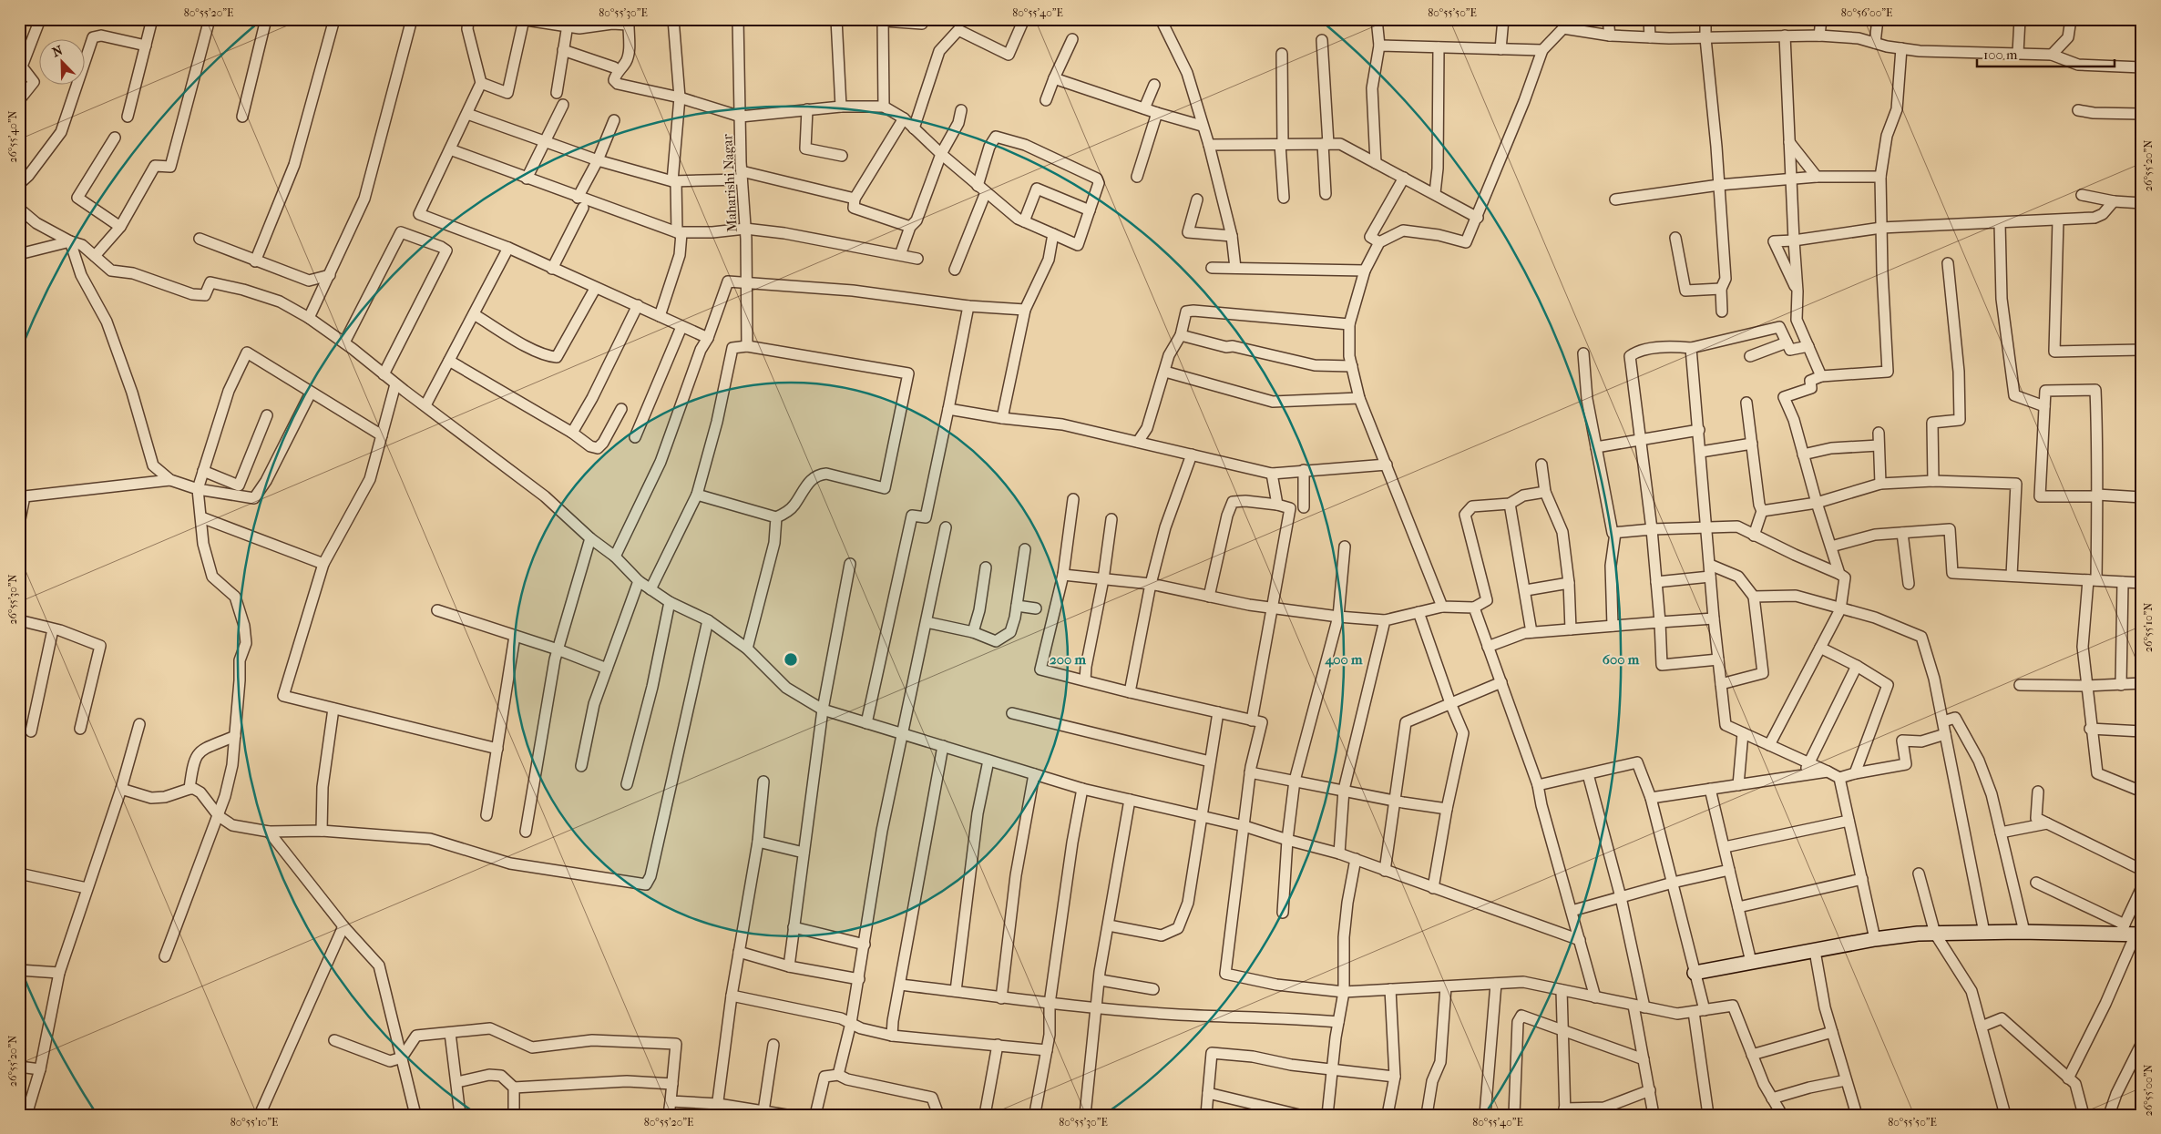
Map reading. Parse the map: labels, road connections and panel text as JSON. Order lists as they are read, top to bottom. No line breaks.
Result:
{"streets":{"street":["Maharishi Nagar"]},"scale_bar":"100 m","north":"top left","coordinates":["80°55'20\"E","80°55'30\"E","80°55'40\"E","80°55'50\"E","80°56'00\"E","26°55'40\"N","26°55'20\"N","26°55'30\"N","26°55'10\"N","26°55'00\"N","80°55'10\"E"],"rings":["200 m","400 m","600 m"]}
